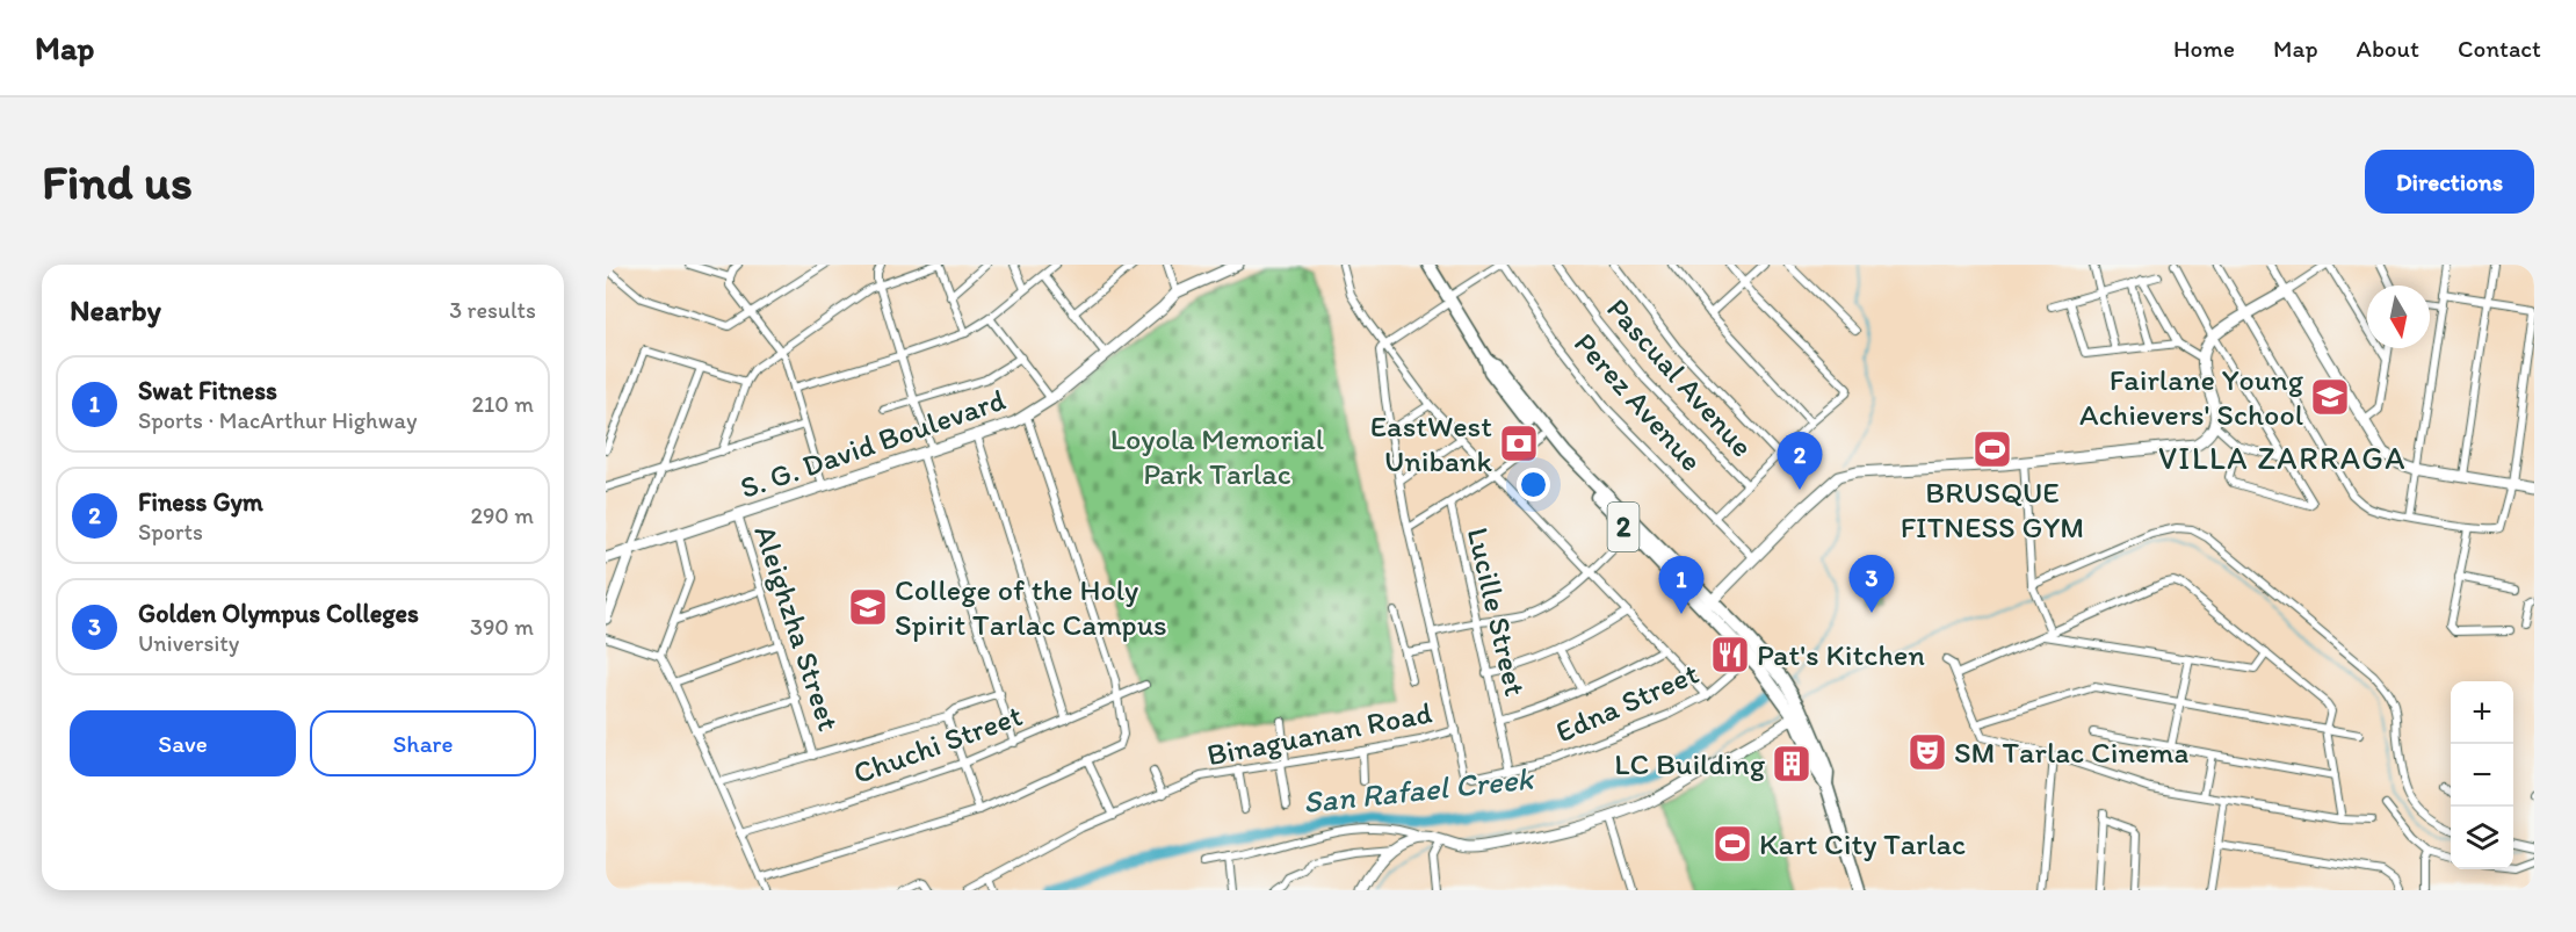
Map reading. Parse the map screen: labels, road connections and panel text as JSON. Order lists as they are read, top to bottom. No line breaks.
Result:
{"streets":{"highway":["2"],"street":["Pascual Avenue","Perez Avenue","S. G. David Boulevard","Lucille Street","Aleighzha Street","Edna Street","Binaguanan Road","Chuchi Street"]},"crossings":[["S. G. David Boulevard","Aleighzha Street"],["2","Edna Street"],["Lucille Street","Edna Street"],["Edna Street","Binaguanan Road"]],"districts":["VILLA ZARRAGA"],"water":["San Rafael Creek"],"parks":["Loyola Memorial Park Tarlac"],"places":{"school or university":["Fairlane Young Achievers' School","College of the Holy Spirit Tarlac Campus"],"bank":["EastWest Unibank"],"sports":["BRUSQUE FITNESS GYM","Kart City Tarlac"],"restaurant":["Pat's Kitchen"],"theatre":["SM Tarlac Cinema"],"building":["LC Building"]},"north":"bottom","page":{"header":"Map","nav":["Home","Map","About","Contact"],"buttons":["Directions",["Save","Share"]],"title":"Find us","heading":["Nearby","3 results"],"list":[{"mark":"1","name":"Swat Fitness","note":"Sports · MacArthur Highway","value":"210 m"},{"mark":"2","name":"Finess Gym","note":"Sports","value":"290 m"},{"mark":"3","name":"Golden Olympus Colleges","note":"University","value":"390 m"}],"pins":["2","3","1"],"map_buttons":["+","−"]}}
